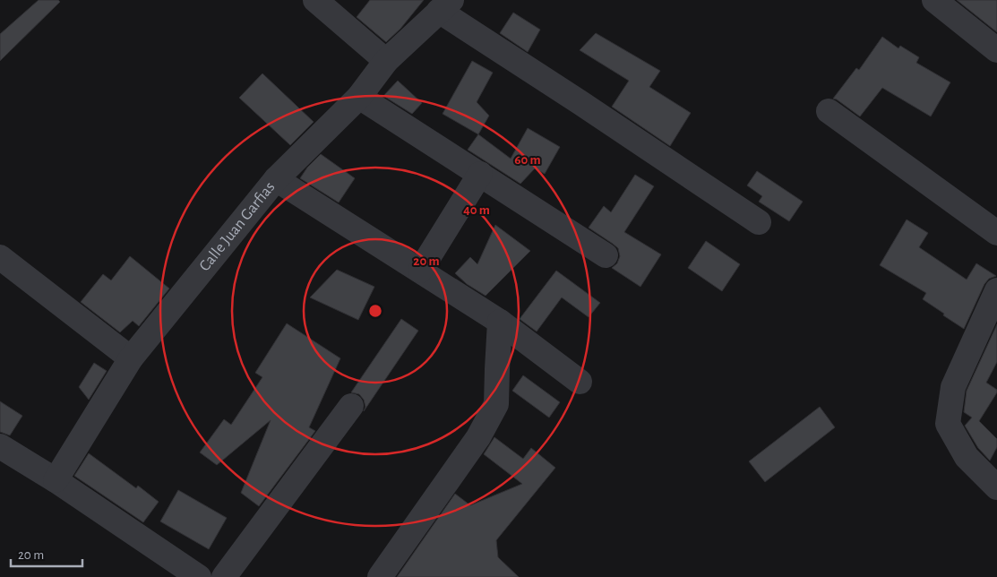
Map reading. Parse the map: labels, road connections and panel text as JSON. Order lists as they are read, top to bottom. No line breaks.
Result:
{"streets":{"street":["Calle Juan Garfias"]},"scale_bar":"20 m","rings":["60 m","40 m","20 m"]}
